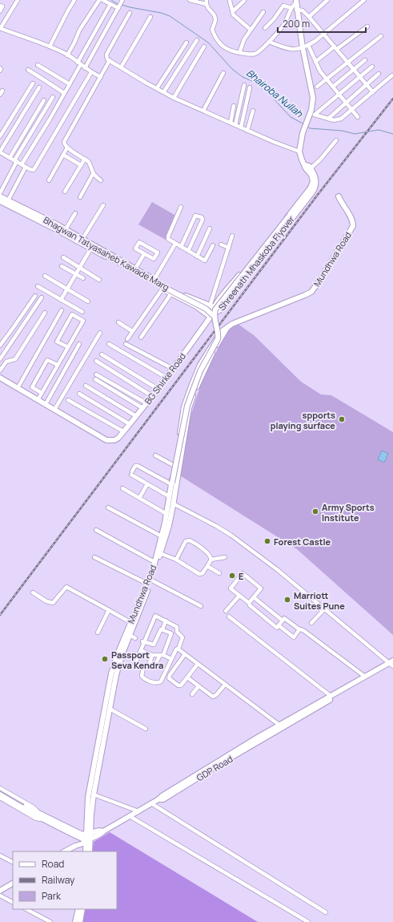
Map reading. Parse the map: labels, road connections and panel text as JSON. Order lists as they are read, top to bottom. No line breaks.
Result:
{"streets":{"main road":["Bhagwan Tatyasaheb Kawade Marg","Mundhwa Road","Shreenath Mhaskoba Flyover","BG Shirke Road","GDP Road"]},"crossings":[["Bhagwan Tatyasaheb Kawade Marg","Shreenath Mhaskoba Flyover"],["Bhagwan Tatyasaheb Kawade Marg","BG Shirke Road"],["Mundhwa Road","Shreenath Mhaskoba Flyover"],["Mundhwa Road","GDP Road"],["Shreenath Mhaskoba Flyover","BG Shirke Road"]],"water":["Bhairoba Nullah"],"places":["spports playing surface","Army Sports Institute","Forest Castle","E","Marriott Suites Pune","Passport Seva Kendra"],"legend":["Road","Railway","Park"],"scale_bar":"200 m"}
